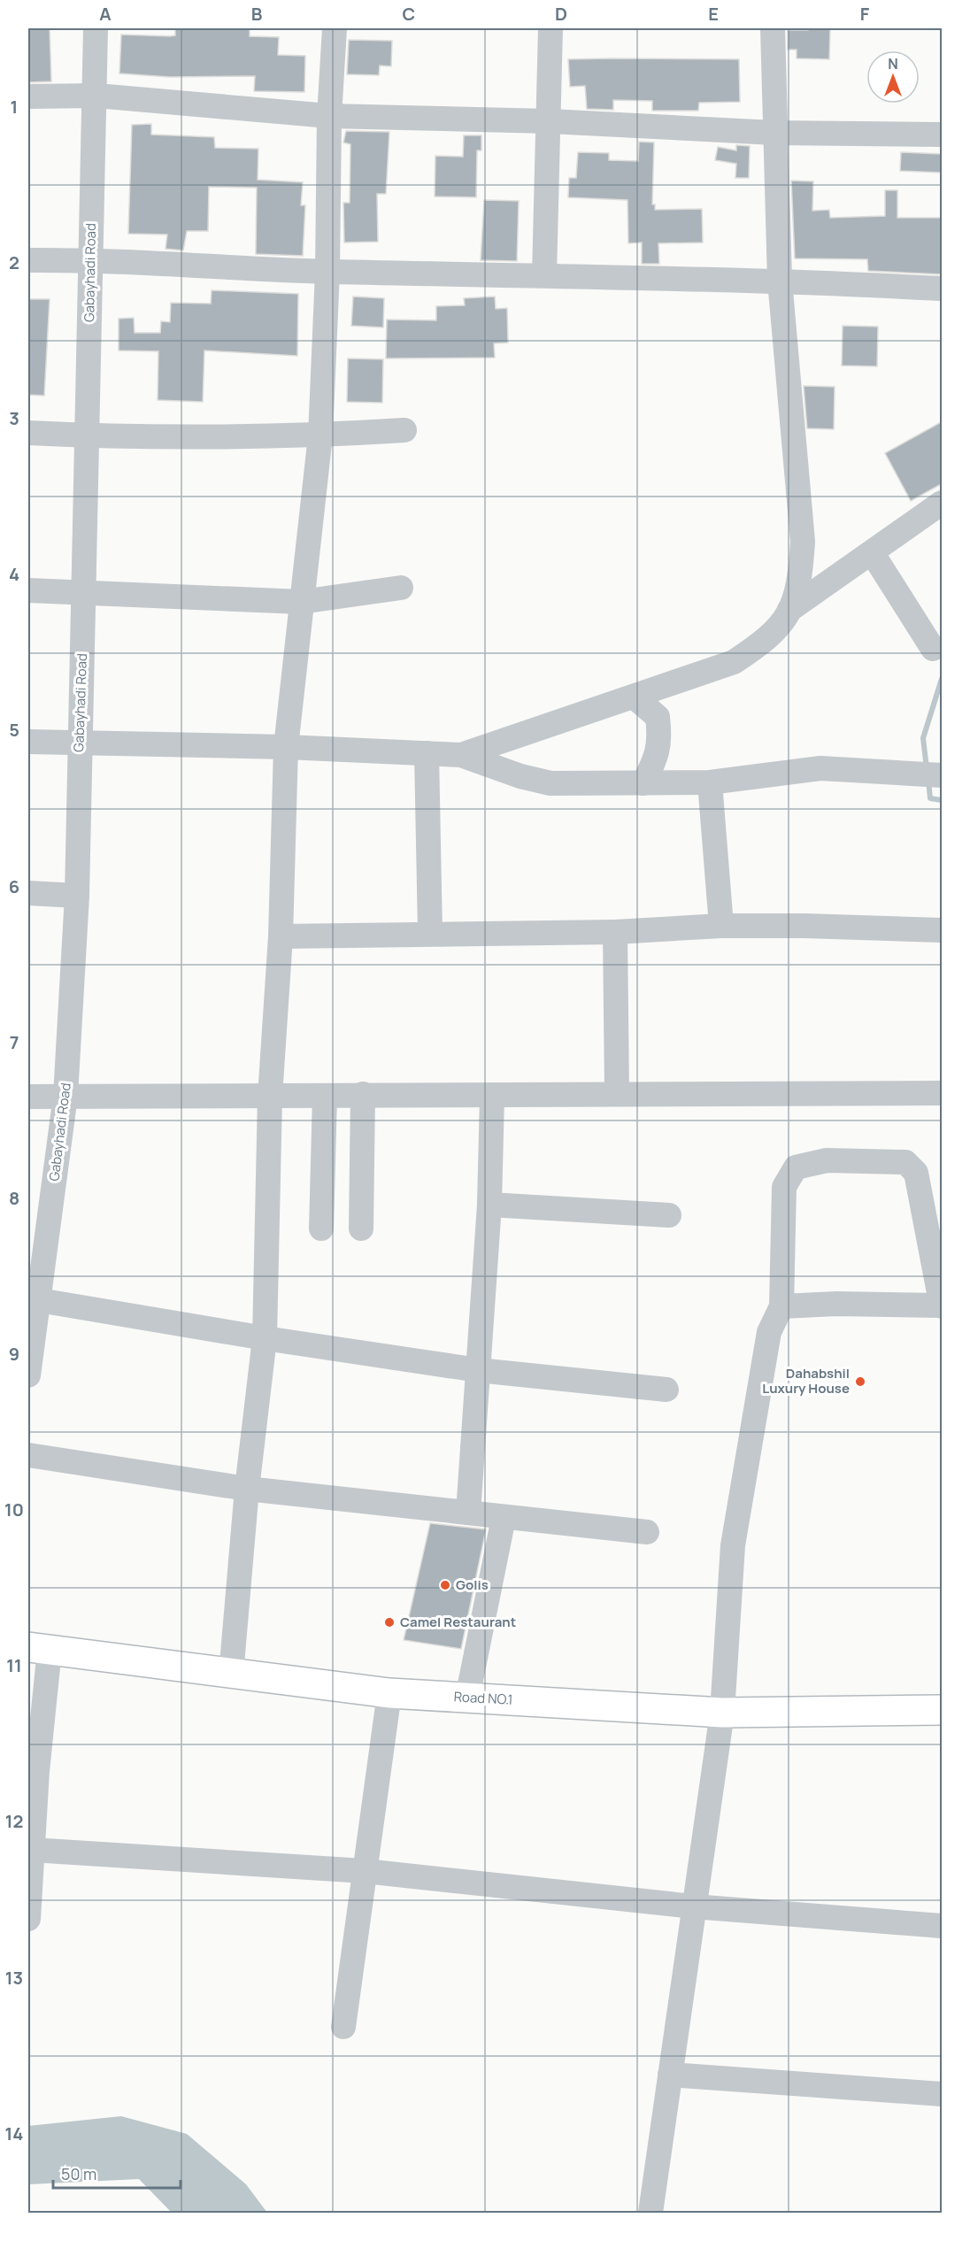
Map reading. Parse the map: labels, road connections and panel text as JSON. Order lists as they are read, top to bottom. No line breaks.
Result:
{"streets":{"highway":["Road NO.1"],"street":["Gabayhadi Road"]},"places":["Dahabshil Luxury House","Golis","Camel Restaurant"],"scale_bar":"50 m","north":"top","grid":{"columns":["A","B","C","D","E","F"],"rows":["1","2","3","4","5","6","7","8","9","10","11","12","13","14"]}}
